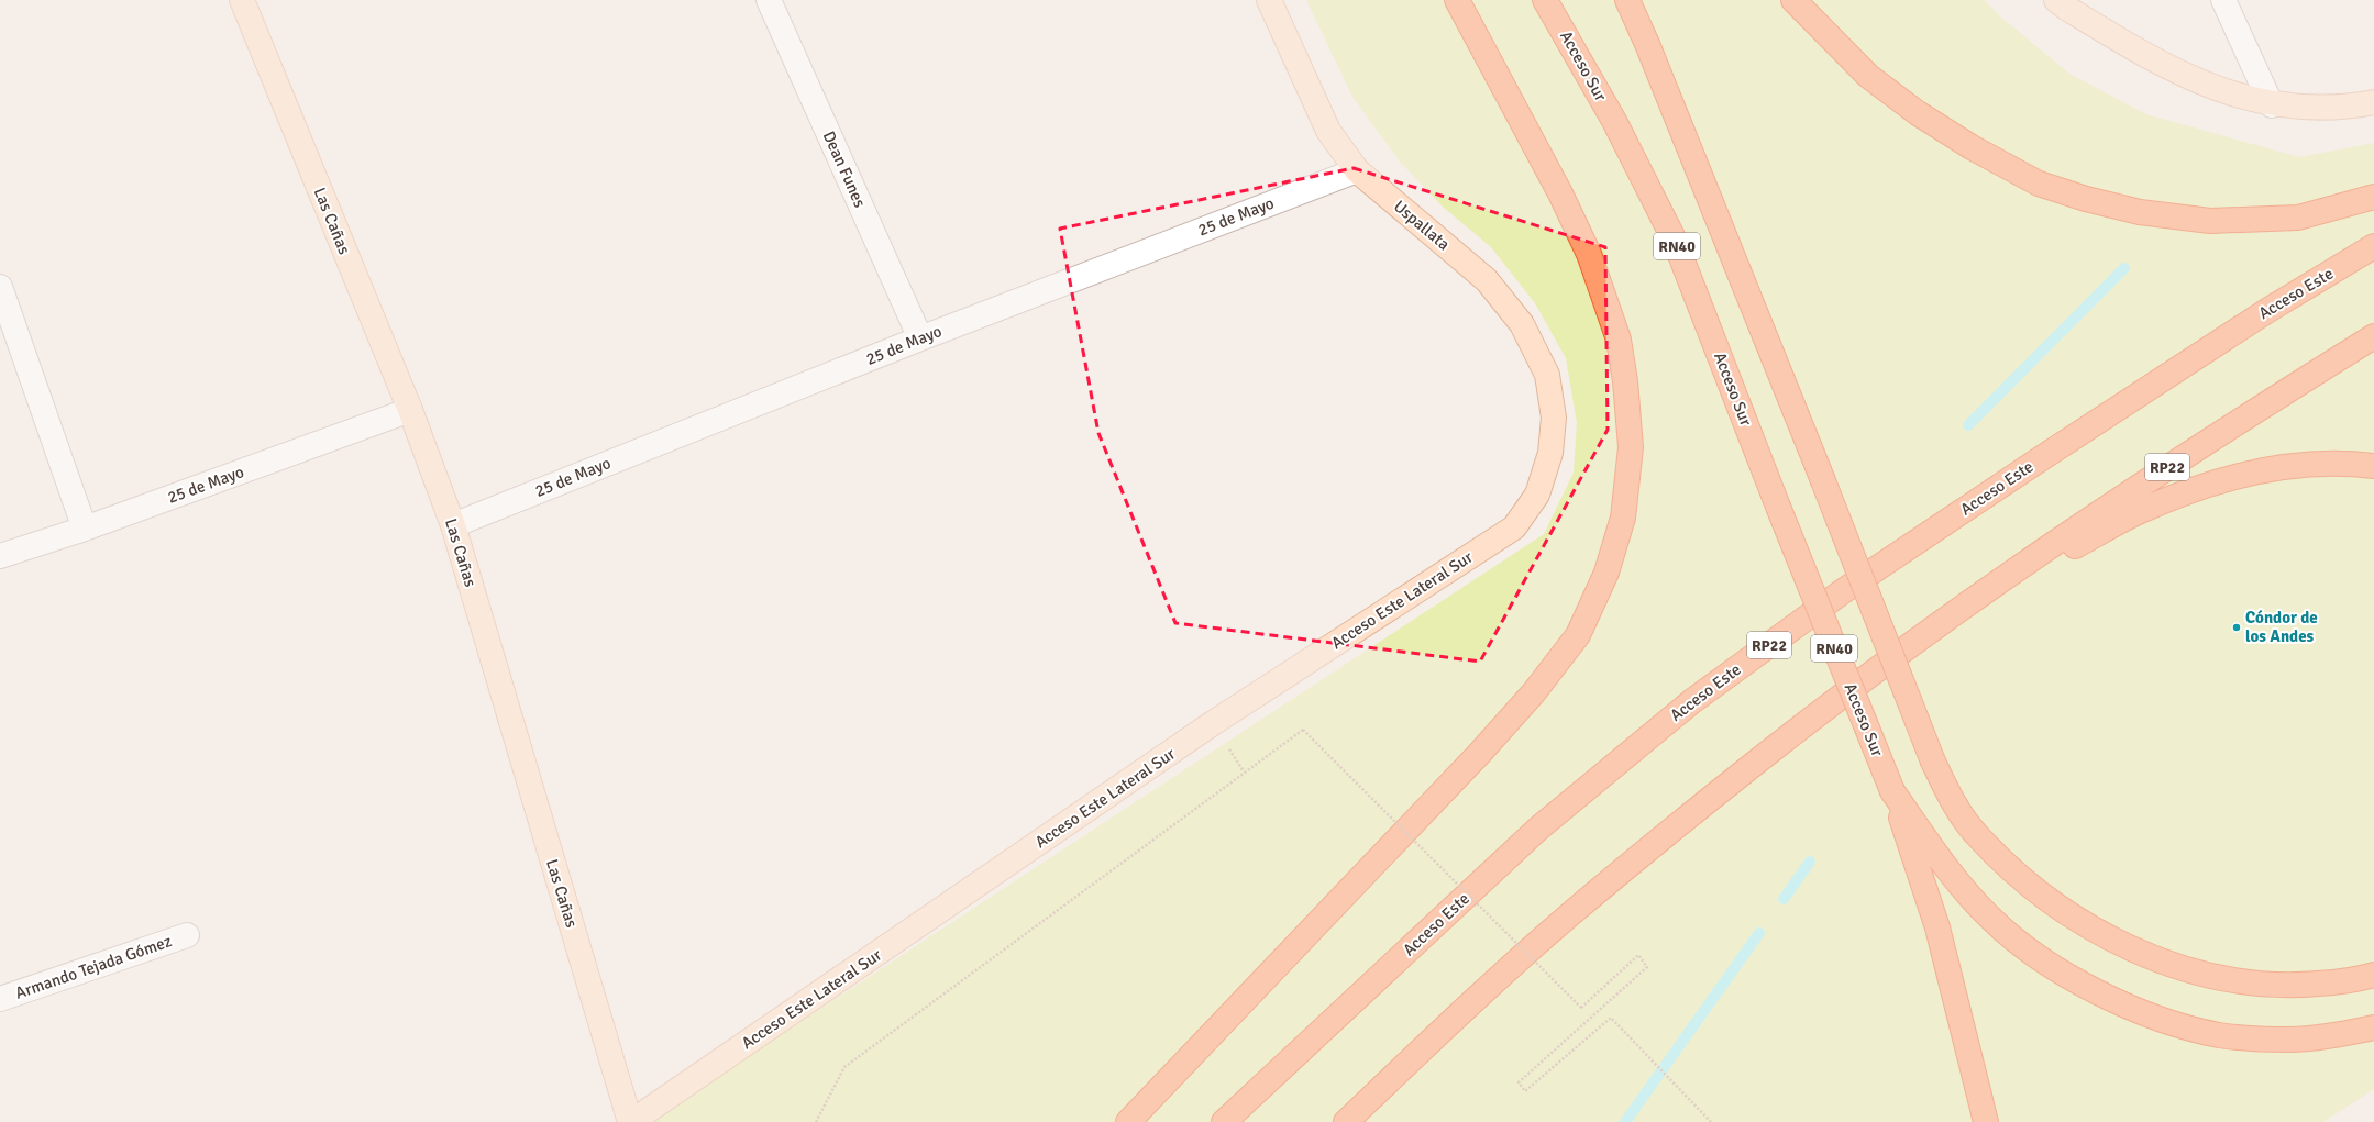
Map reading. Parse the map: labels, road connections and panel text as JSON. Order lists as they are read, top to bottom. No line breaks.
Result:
{"streets":{"highway":["Acceso Sur","RN40","Acceso Este","RP22"],"street":["Dean Funes","25 de Mayo","Las Cañas","Uspallata","Acceso Este Lateral Sur","Armando Tejada Gómez"]},"crossings":[["Dean Funes","25 de Mayo"],["25 de Mayo","Las Cañas"],["25 de Mayo","Uspallata"],["Las Cañas","Acceso Este Lateral Sur"],["Uspallata","Acceso Este Lateral Sur"]],"places":["Cóndor de los Andes"]}
